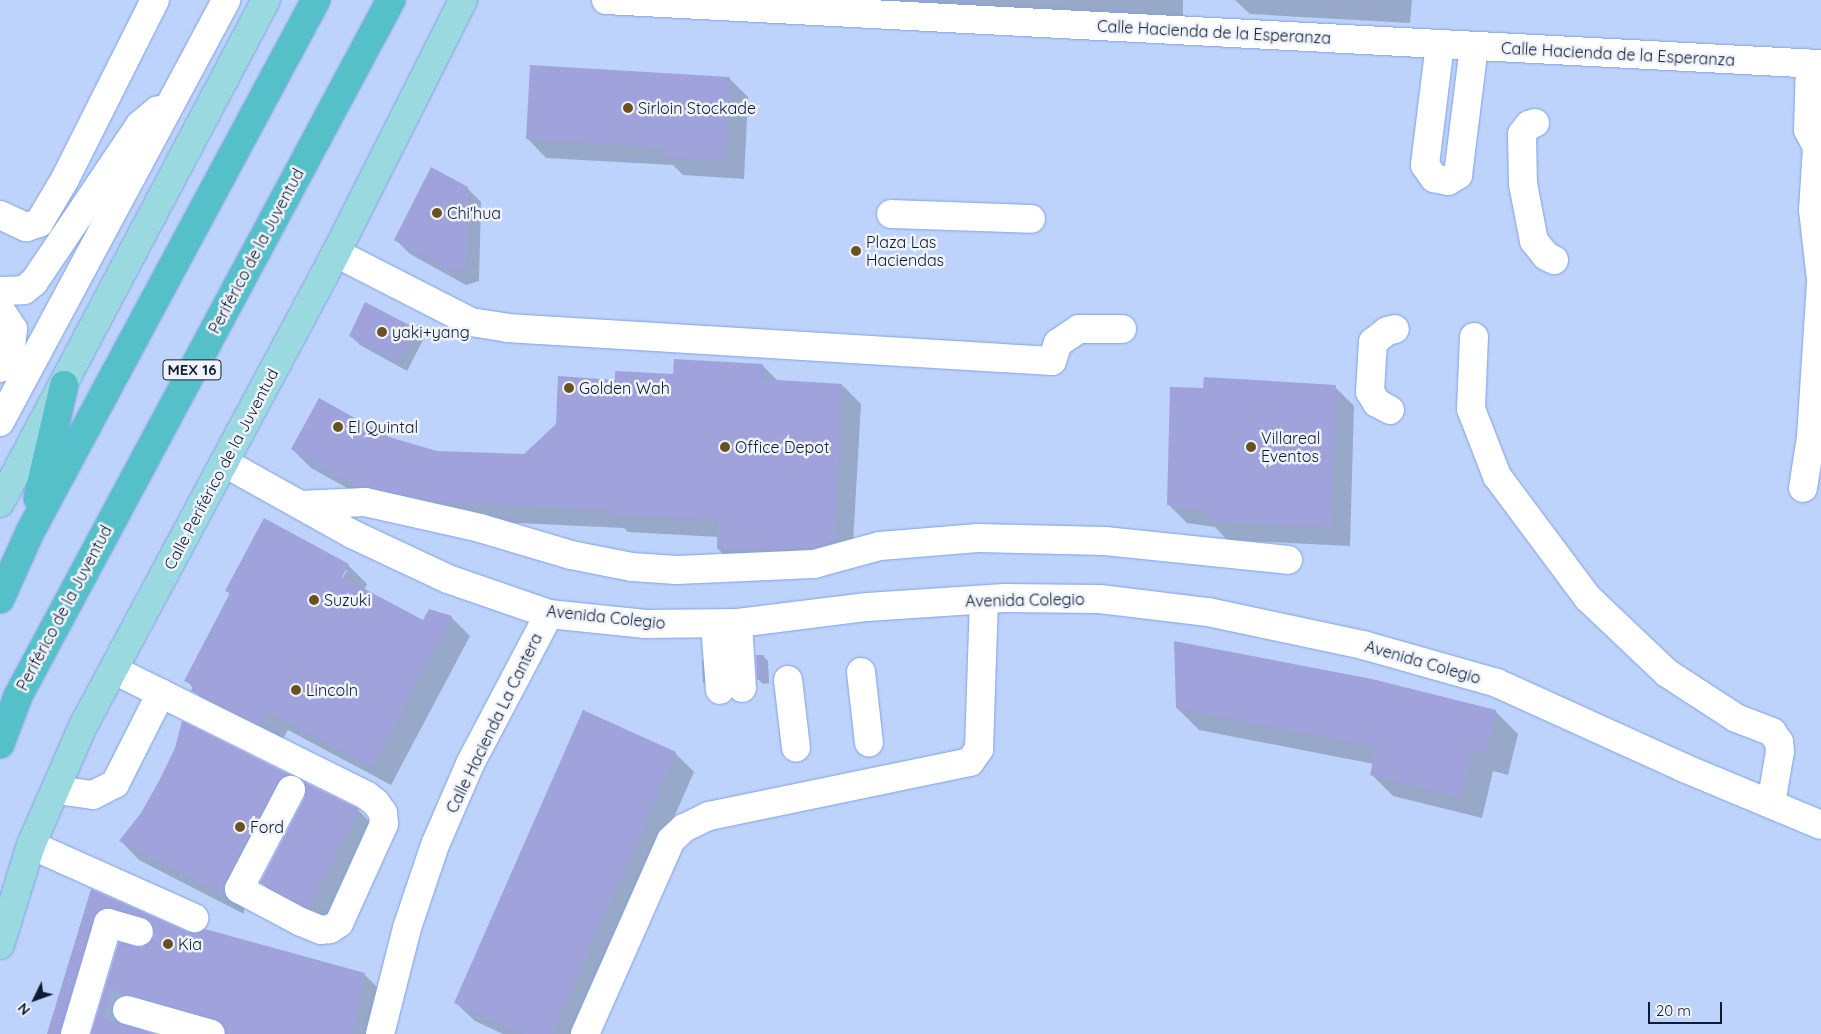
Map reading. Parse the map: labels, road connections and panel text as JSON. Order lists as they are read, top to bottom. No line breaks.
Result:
{"streets":{"highway":["Periférico de la Juventud","MEX 16"],"main road":["Calle Periférico de la Juventud"],"street":["Calle Hacienda de la Esperanza","Avenida Colegio","Calle Hacienda La Cantera"]},"crossings":[["Calle Periférico de la Juventud","Avenida Colegio"],["Avenida Colegio","Calle Hacienda La Cantera"]],"places":["Sirloin Stockade","Chi'hua","Plaza Las Haciendas","yaki+yang","Golden Wah","El Quintal","Office Depot","Villareal Eventos","Suzuki","Lincoln","Ford","Kia"],"scale_bar":"20 m","north":"bottom left"}
